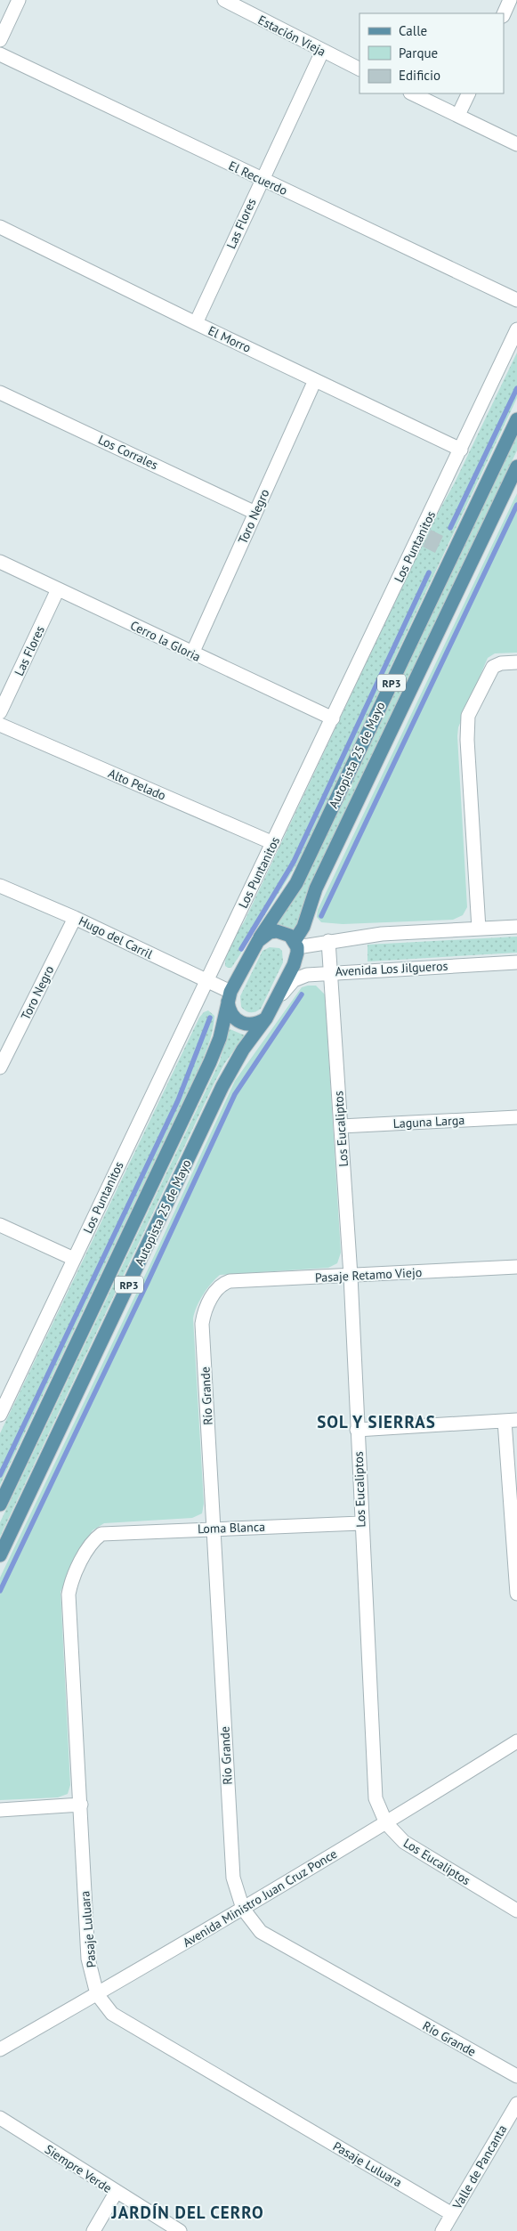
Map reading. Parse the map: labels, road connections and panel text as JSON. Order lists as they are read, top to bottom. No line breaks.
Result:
{"streets":{"main road":["RP3","Autopista 25 de Mayo"],"street":["Estación Vieja","El Recuerdo","Las Flores","El Morro","Los Corrales","Toro Negro","Los Puntanitos","Cerro la Gloria","Alto Pelado","Hugo del Carril","Avenida Los Jilgueros","Laguna Larga","Los Eucaliptos","Pasaje Retamo Viejo","Río Grande","Loma Blanca","Avenida Ministro Juan Cruz Ponce","Pasaje Luluara","Valle de Pancanta","Siempre Verde"]},"crossings":[["Estación Vieja","Las Flores"],["El Recuerdo","Las Flores"],["Las Flores","El Morro"],["Las Flores","Cerro la Gloria"],["El Morro","Toro Negro"],["El Morro","Los Puntanitos"],["Los Corrales","Toro Negro"],["Toro Negro","Cerro la Gloria"],["Toro Negro","Hugo del Carril"],["Los Puntanitos","Cerro la Gloria"],["Los Puntanitos","Alto Pelado"],["Los Puntanitos","Hugo del Carril"],["RP3","Autopista 25 de Mayo"],["RP3","Hugo del Carril"],["RP3","Avenida Los Jilgueros"],["Autopista 25 de Mayo","Hugo del Carril"],["Avenida Los Jilgueros","Los Eucaliptos"],["Laguna Larga","Los Eucaliptos"],["Los Eucaliptos","Pasaje Retamo Viejo"],["Los Eucaliptos","Loma Blanca"],["Los Eucaliptos","Avenida Ministro Juan Cruz Ponce"],["Pasaje Retamo Viejo","Río Grande"],["Río Grande","Loma Blanca"],["Río Grande","Avenida Ministro Juan Cruz Ponce"],["Loma Blanca","Pasaje Luluara"],["Avenida Ministro Juan Cruz Ponce","Pasaje Luluara"],["Pasaje Luluara","Valle de Pancanta"]],"districts":["SOL Y SIERRAS","JARDÍN DEL CERRO"],"legend":["Calle","Parque","Edificio"]}
